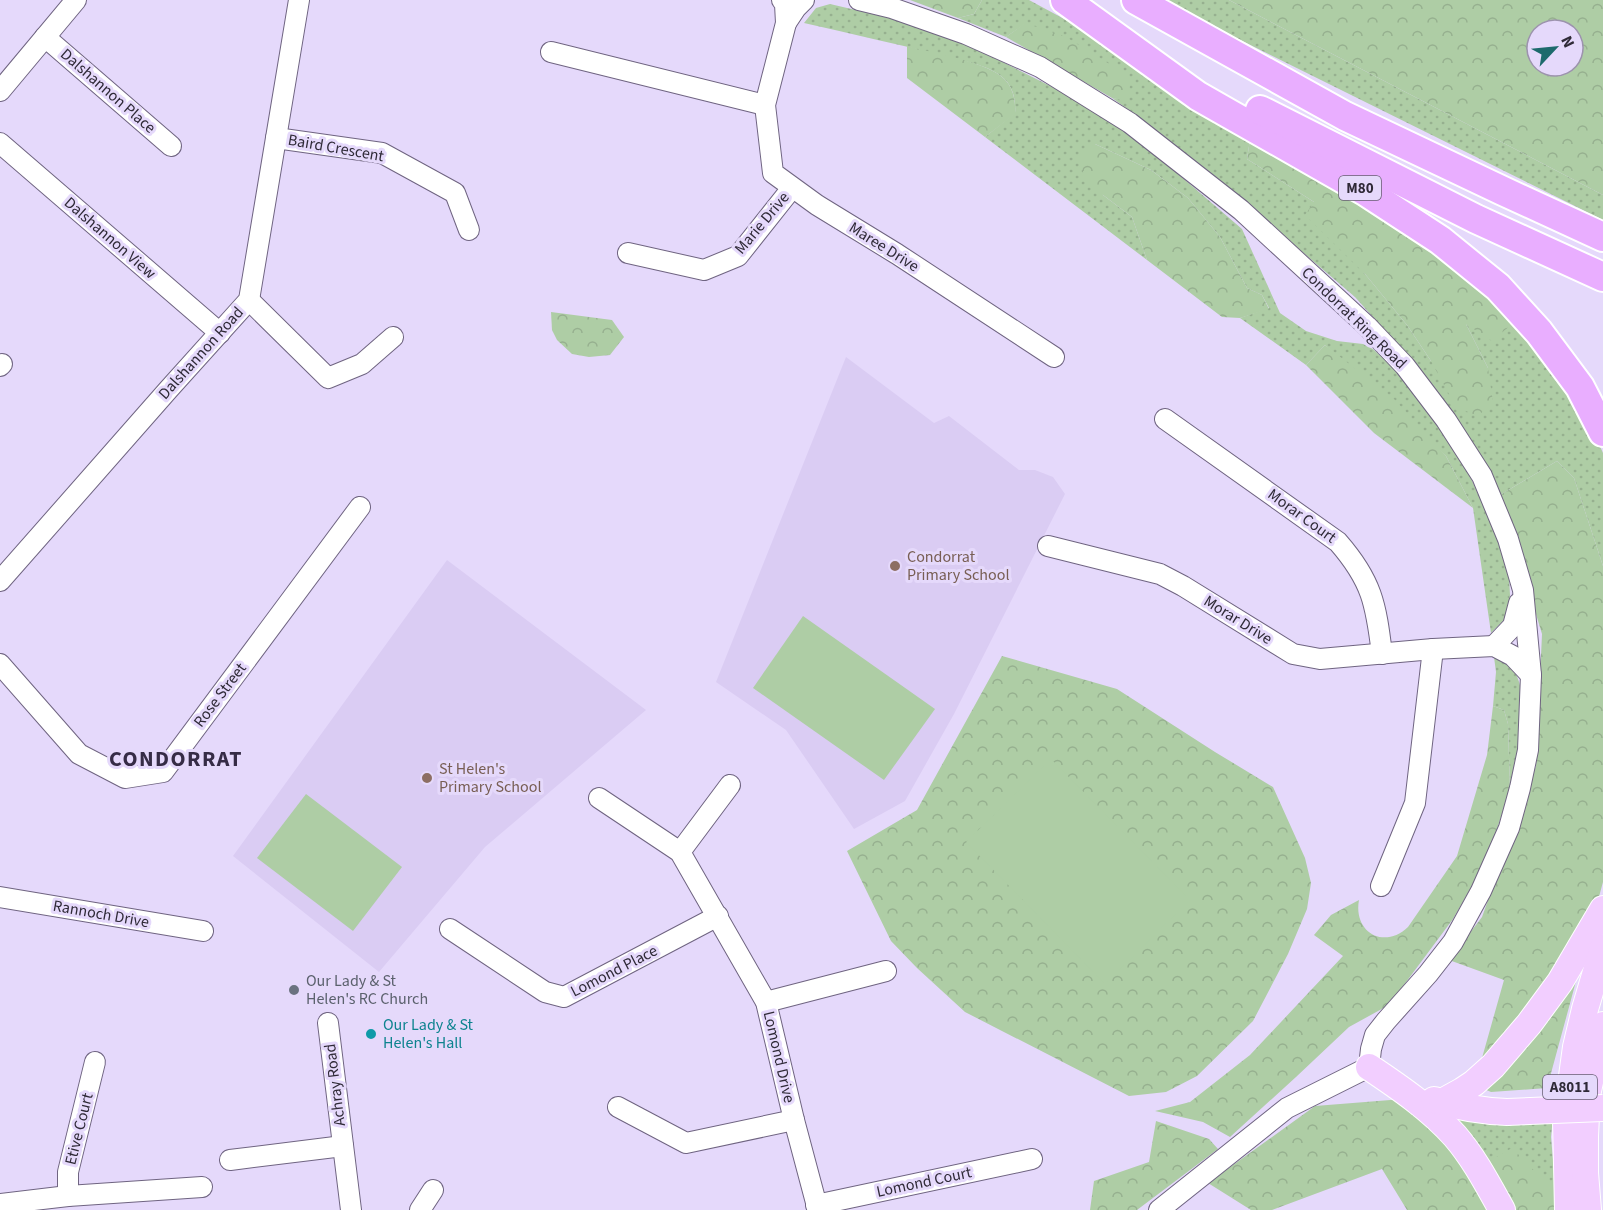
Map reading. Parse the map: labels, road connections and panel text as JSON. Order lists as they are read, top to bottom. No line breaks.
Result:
{"streets":{"highway":["M80"],"main road":["A8011"],"street":["Dalshannon Place","Baird Crescent","Marie Drive","Dalshannon View","Maree Drive","Condorrat Ring Road","Dalshannon Road","Morar Court","Morar Drive","Rose Street","Rannoch Drive","Lomond Place","Lomond Drive","Achray Road","Etive Court","Lomond Court"]},"crossings":[["Baird Crescent","Dalshannon Road"],["Marie Drive","Maree Drive"],["Dalshannon View","Dalshannon Road"],["Morar Court","Morar Drive"],["Lomond Place","Lomond Drive"],["Lomond Drive","Lomond Court"]],"districts":["CONDORRAT"],"places":["Condorrat Primary School","St Helen's Primary School","Our Lady & St Helen's RC Church","Our Lady & St Helen's Hall"],"north":"top right"}
